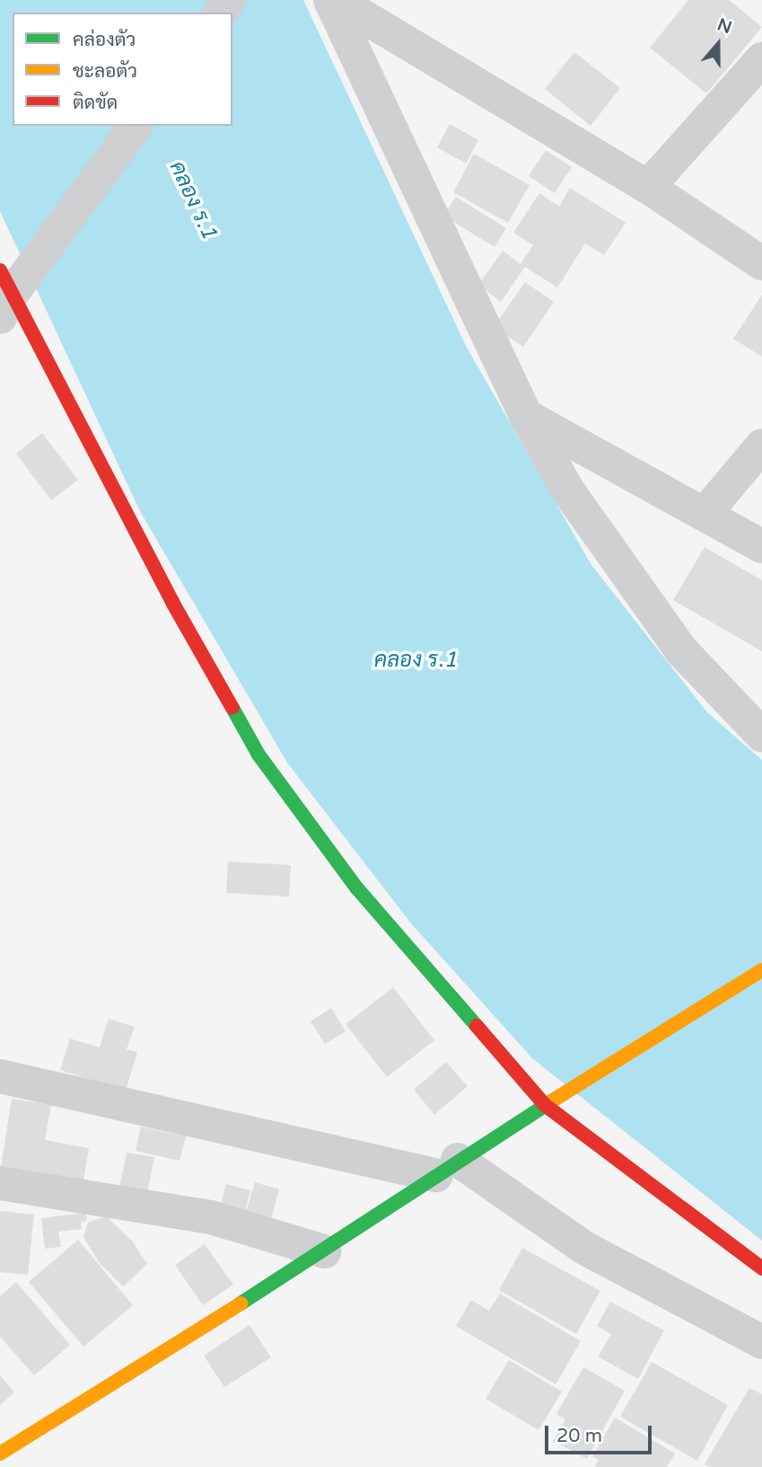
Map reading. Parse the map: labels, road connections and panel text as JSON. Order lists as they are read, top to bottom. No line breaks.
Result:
{"water":["คลอง ร.1"],"legend":["คล่องตัว","ชะลอตัว","ติดขัด"],"scale_bar":"20 m","north":"top"}
